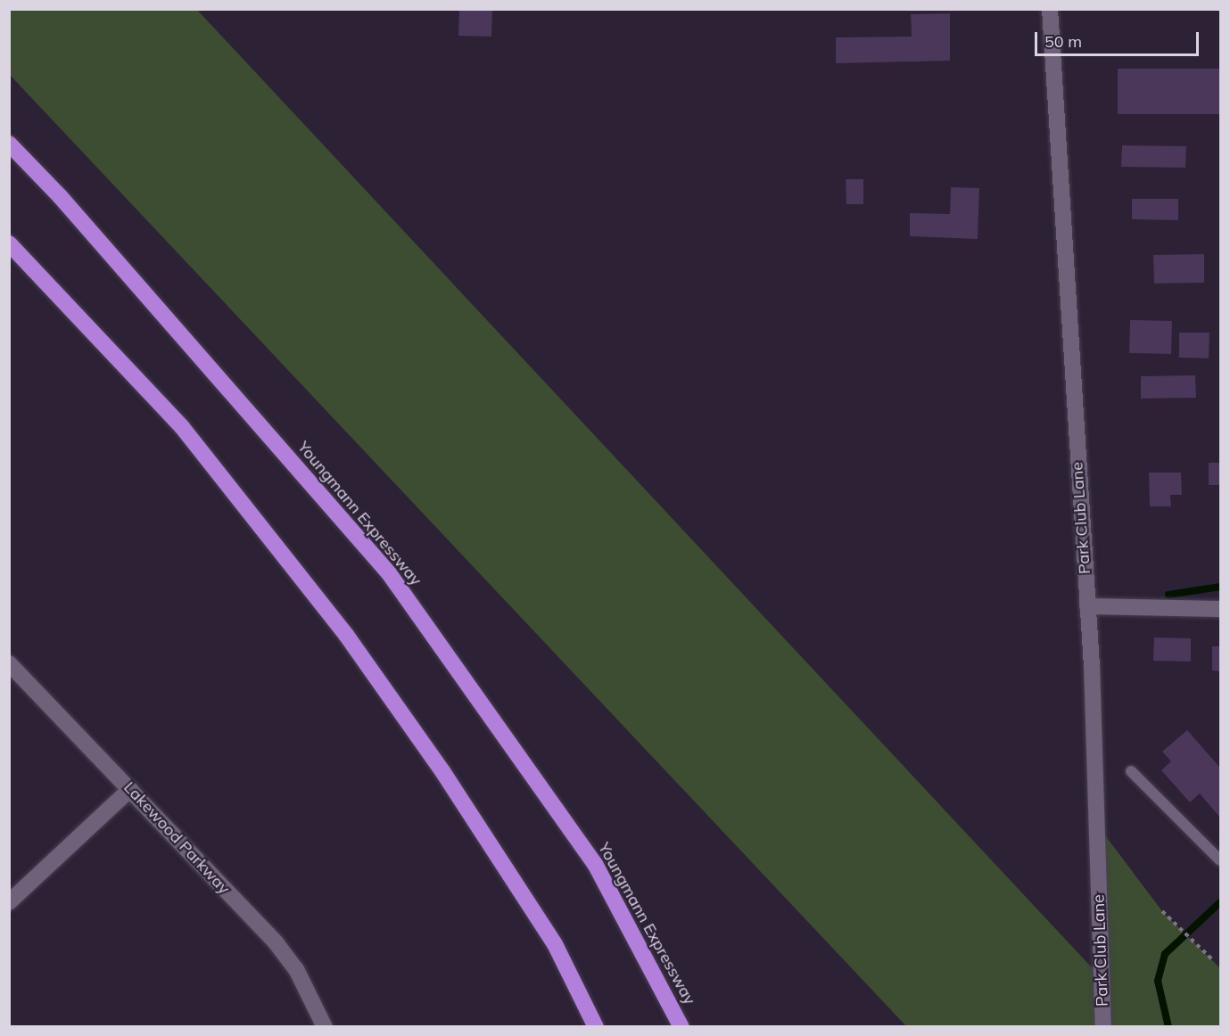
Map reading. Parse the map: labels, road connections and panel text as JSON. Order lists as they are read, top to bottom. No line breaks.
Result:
{"streets":{"highway":["Youngmann Expressway"],"street":["Park Club Lane","Lakewood Parkway"]},"scale_bar":"50 m"}
